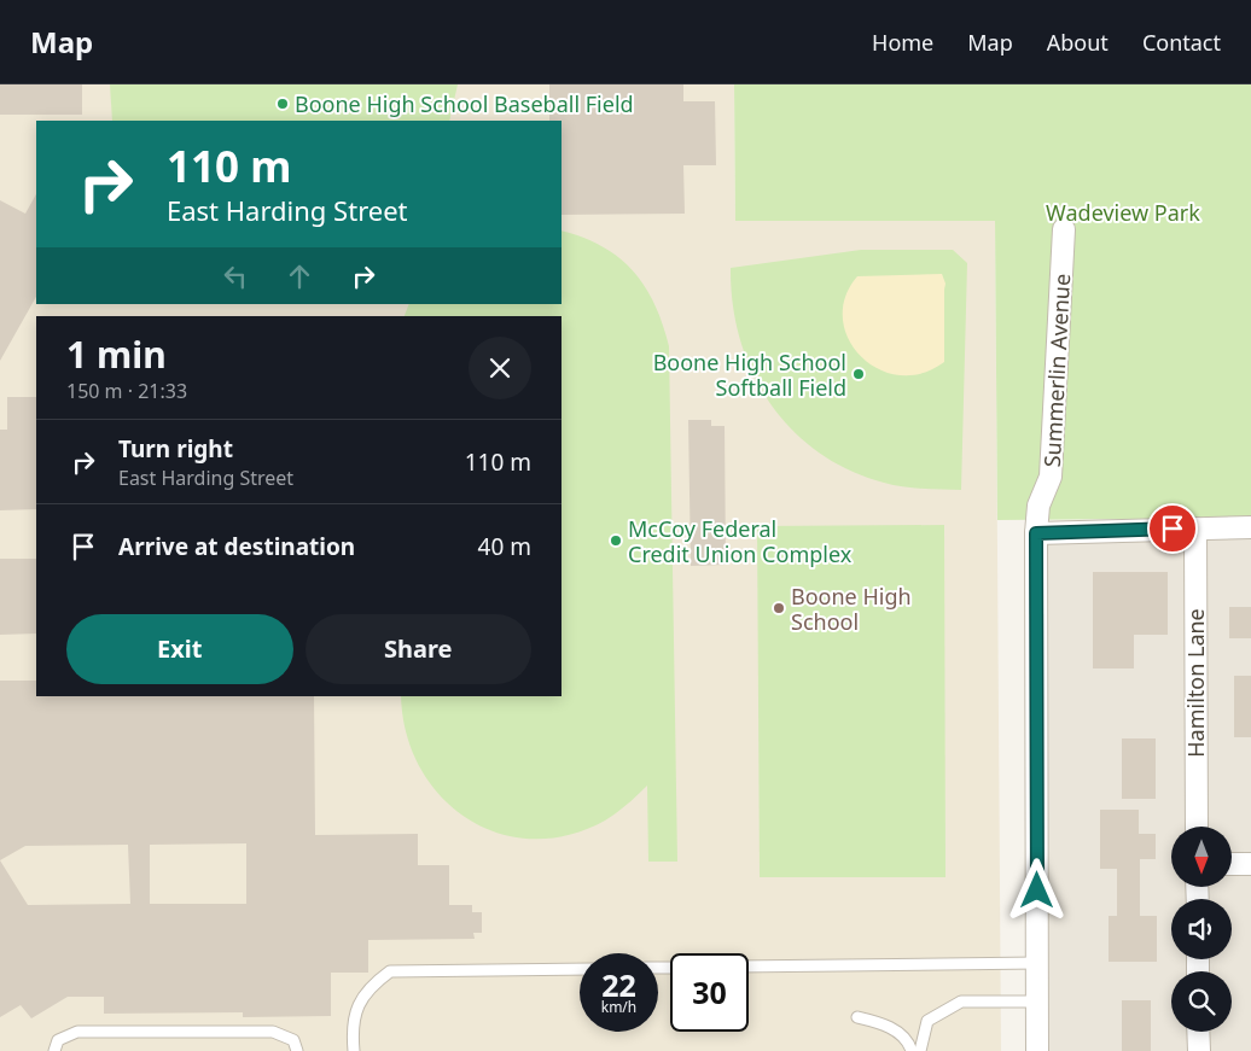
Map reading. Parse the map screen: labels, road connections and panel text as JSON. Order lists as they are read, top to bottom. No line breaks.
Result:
{"streets":{"street":["Summerlin Avenue","Hamilton Lane"]},"parks":["Wadeview Park"],"places":["Boone High School Baseball Field","Boone High School Softball Field","McCoy Federal Credit Union Complex","Boone High School"],"north":"bottom","page":{"header":"Map","nav":["Home","Map","About","Contact"],"turn":["110 m","East Harding Street"],"heading":["1 min","150 m · 21:33"],"list":[{"name":"Turn right","note":"East Harding Street","value":"110 m"},{"name":"Arrive at destination","value":"40 m"}],"buttons":["Exit","Share"],"speed":"22 km/h","limit":"30"}}
